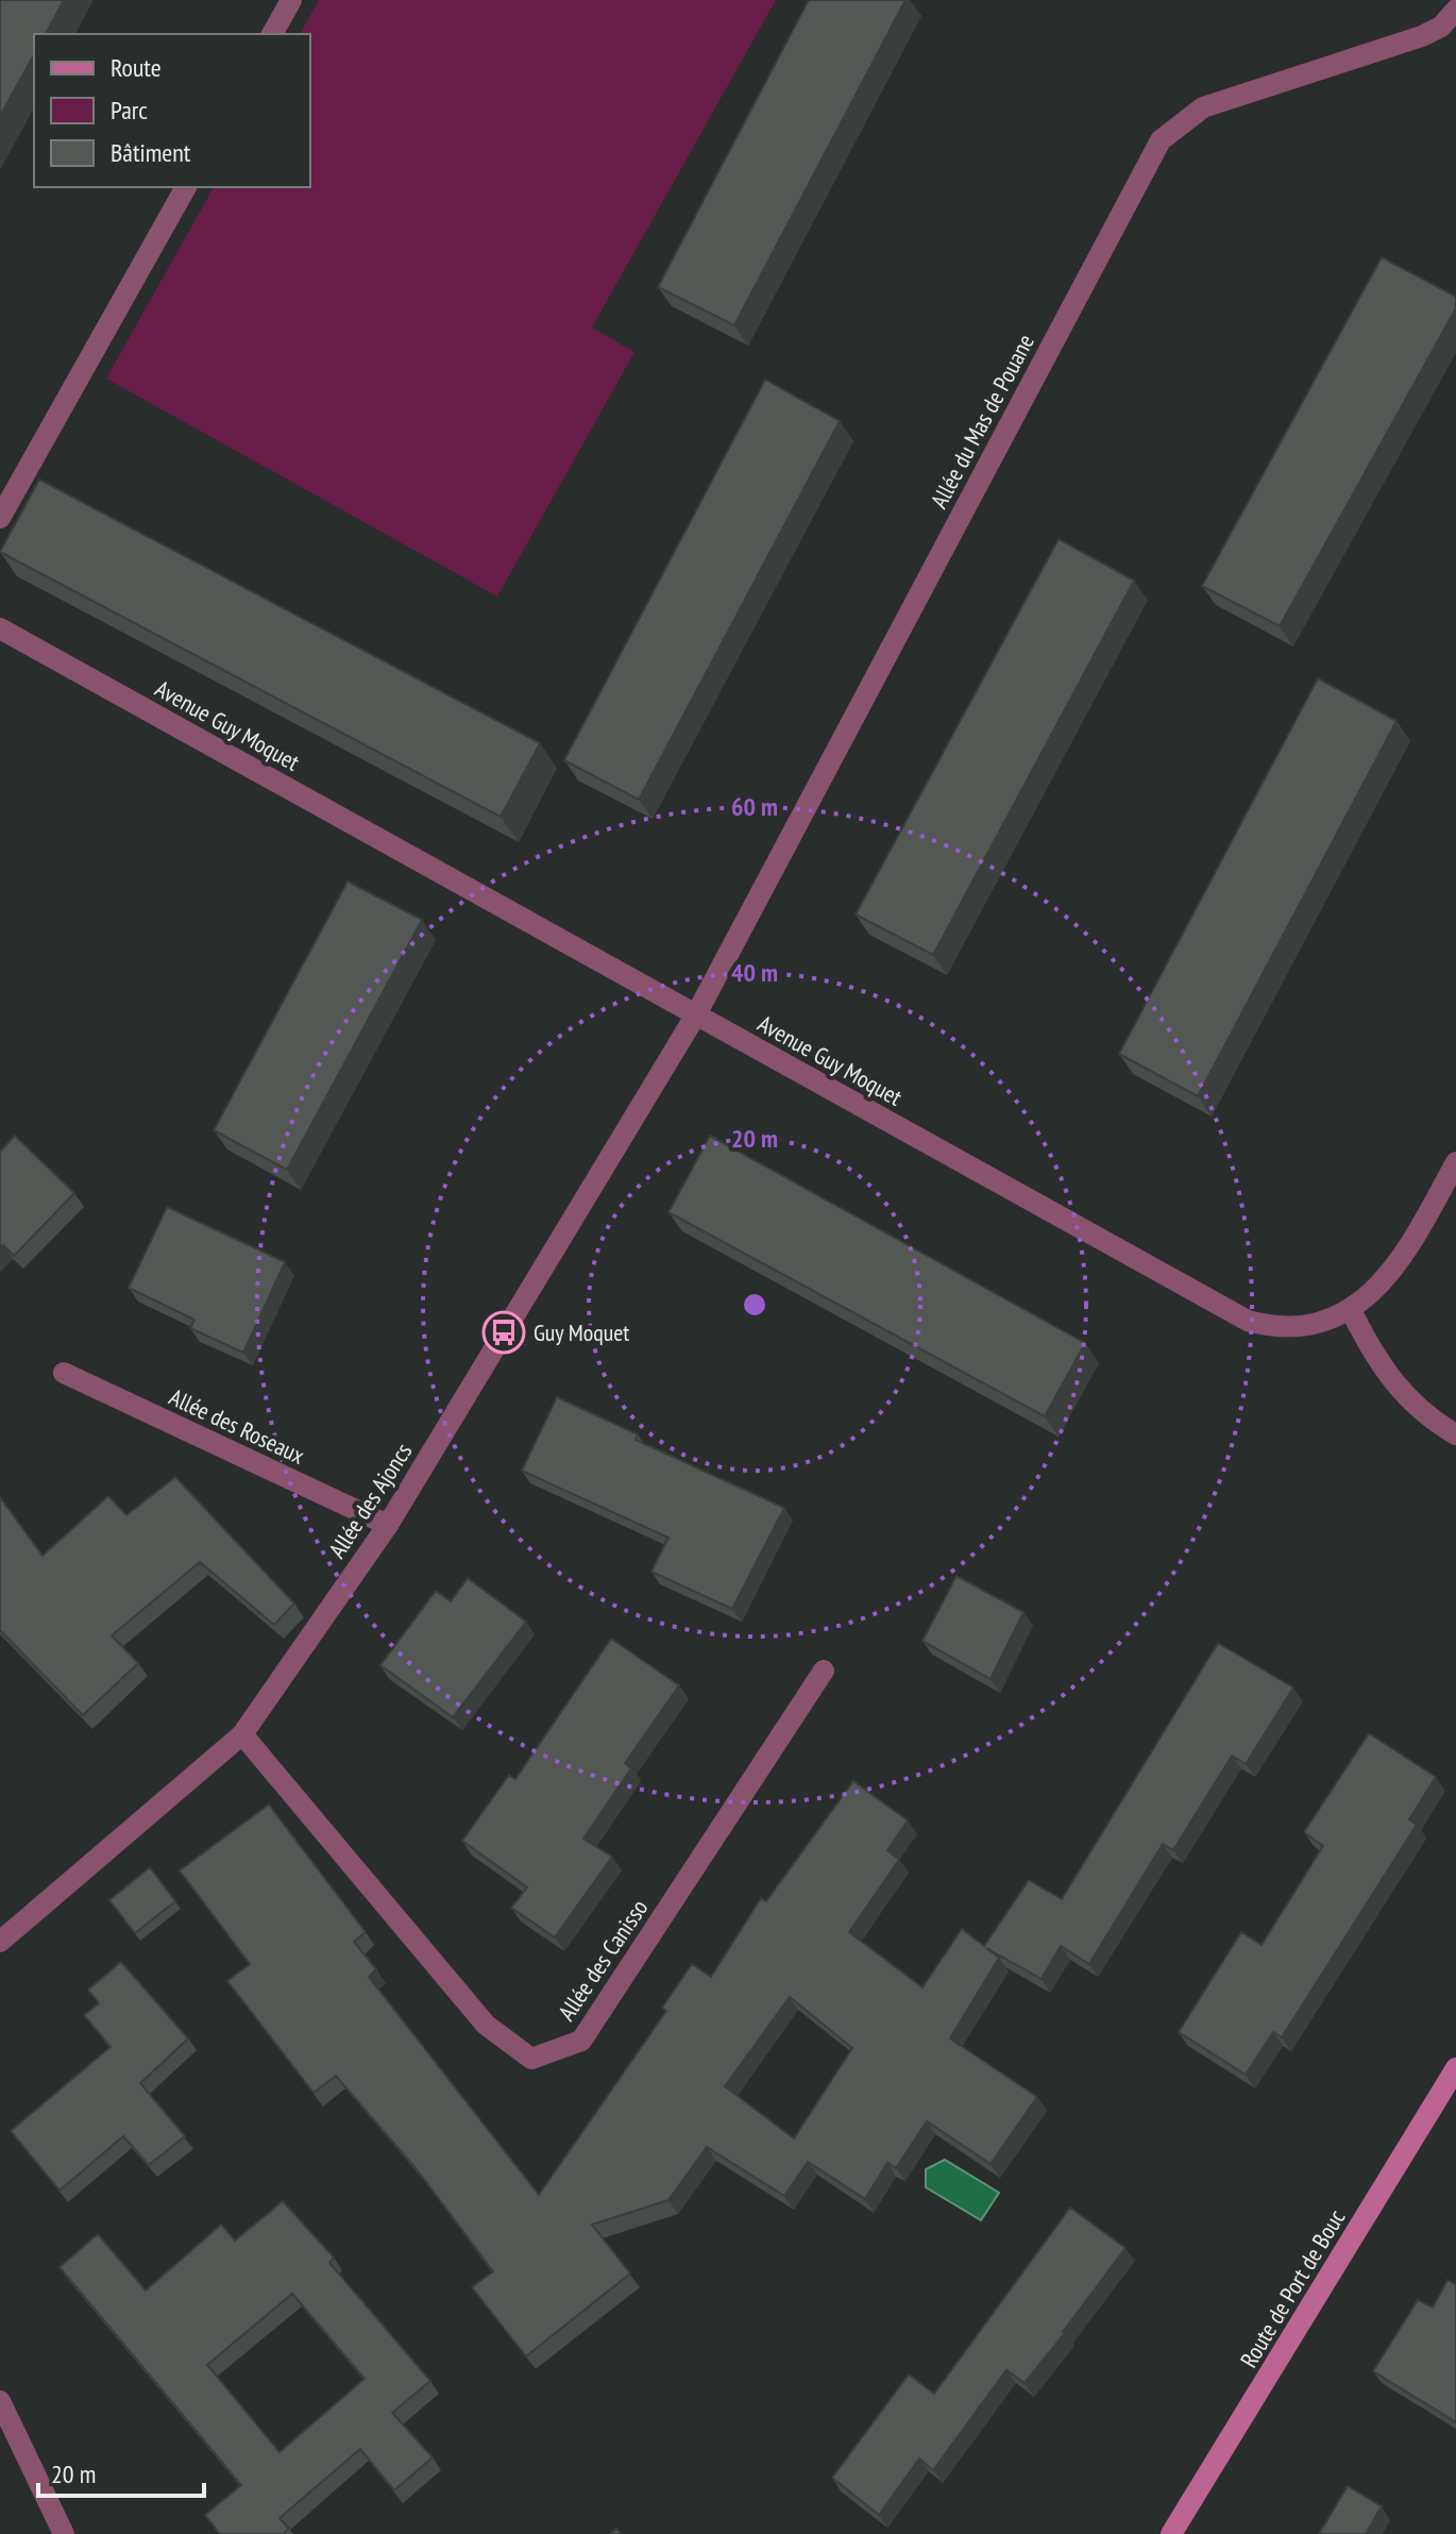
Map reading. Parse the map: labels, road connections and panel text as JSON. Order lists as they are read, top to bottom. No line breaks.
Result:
{"streets":{"main road":["Route de Port de Bouc"],"street":["Allée du Mas de Pouane","Avenue Guy Moquet","Allée des Roseaux","Allée des Ajoncs","Allée des Canisso"]},"crossings":[["Allée du Mas de Pouane","Avenue Guy Moquet"],["Allée du Mas de Pouane","Allée des Ajoncs"],["Avenue Guy Moquet","Allée des Ajoncs"],["Allée des Roseaux","Allée des Ajoncs"],["Allée des Ajoncs","Allée des Canisso"]],"places":{"bus stop":["Guy Moquet"]},"legend":["Route","Parc","Bâtiment"],"scale_bar":"20 m","rings":["60 m","40 m","20 m"]}
